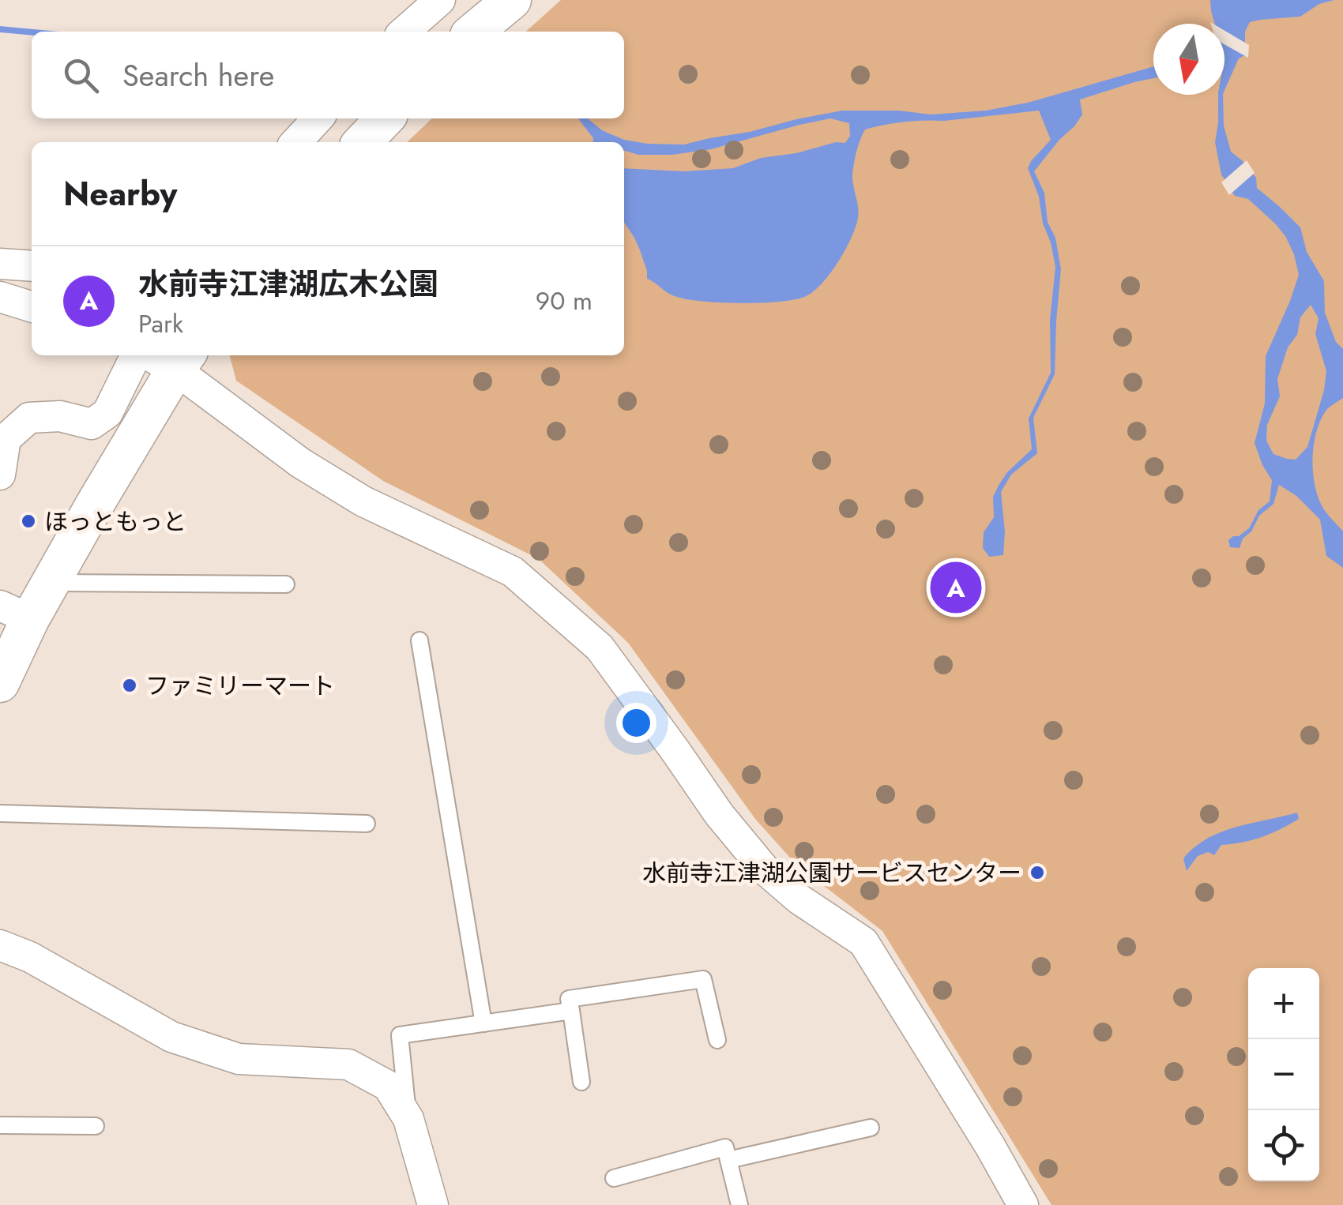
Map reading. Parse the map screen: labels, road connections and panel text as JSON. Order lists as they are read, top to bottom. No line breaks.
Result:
{"places":["ほっともっと","ファミリーマート","水前寺江津湖公園サービスセンター"],"north":"bottom","page":{"search":"Search here","heading":"Nearby","list":[{"mark":"A","name":"水前寺江津湖広木公園","note":"Park","value":"90 m"}],"pins":"A","map_buttons":["+","−"]}}
